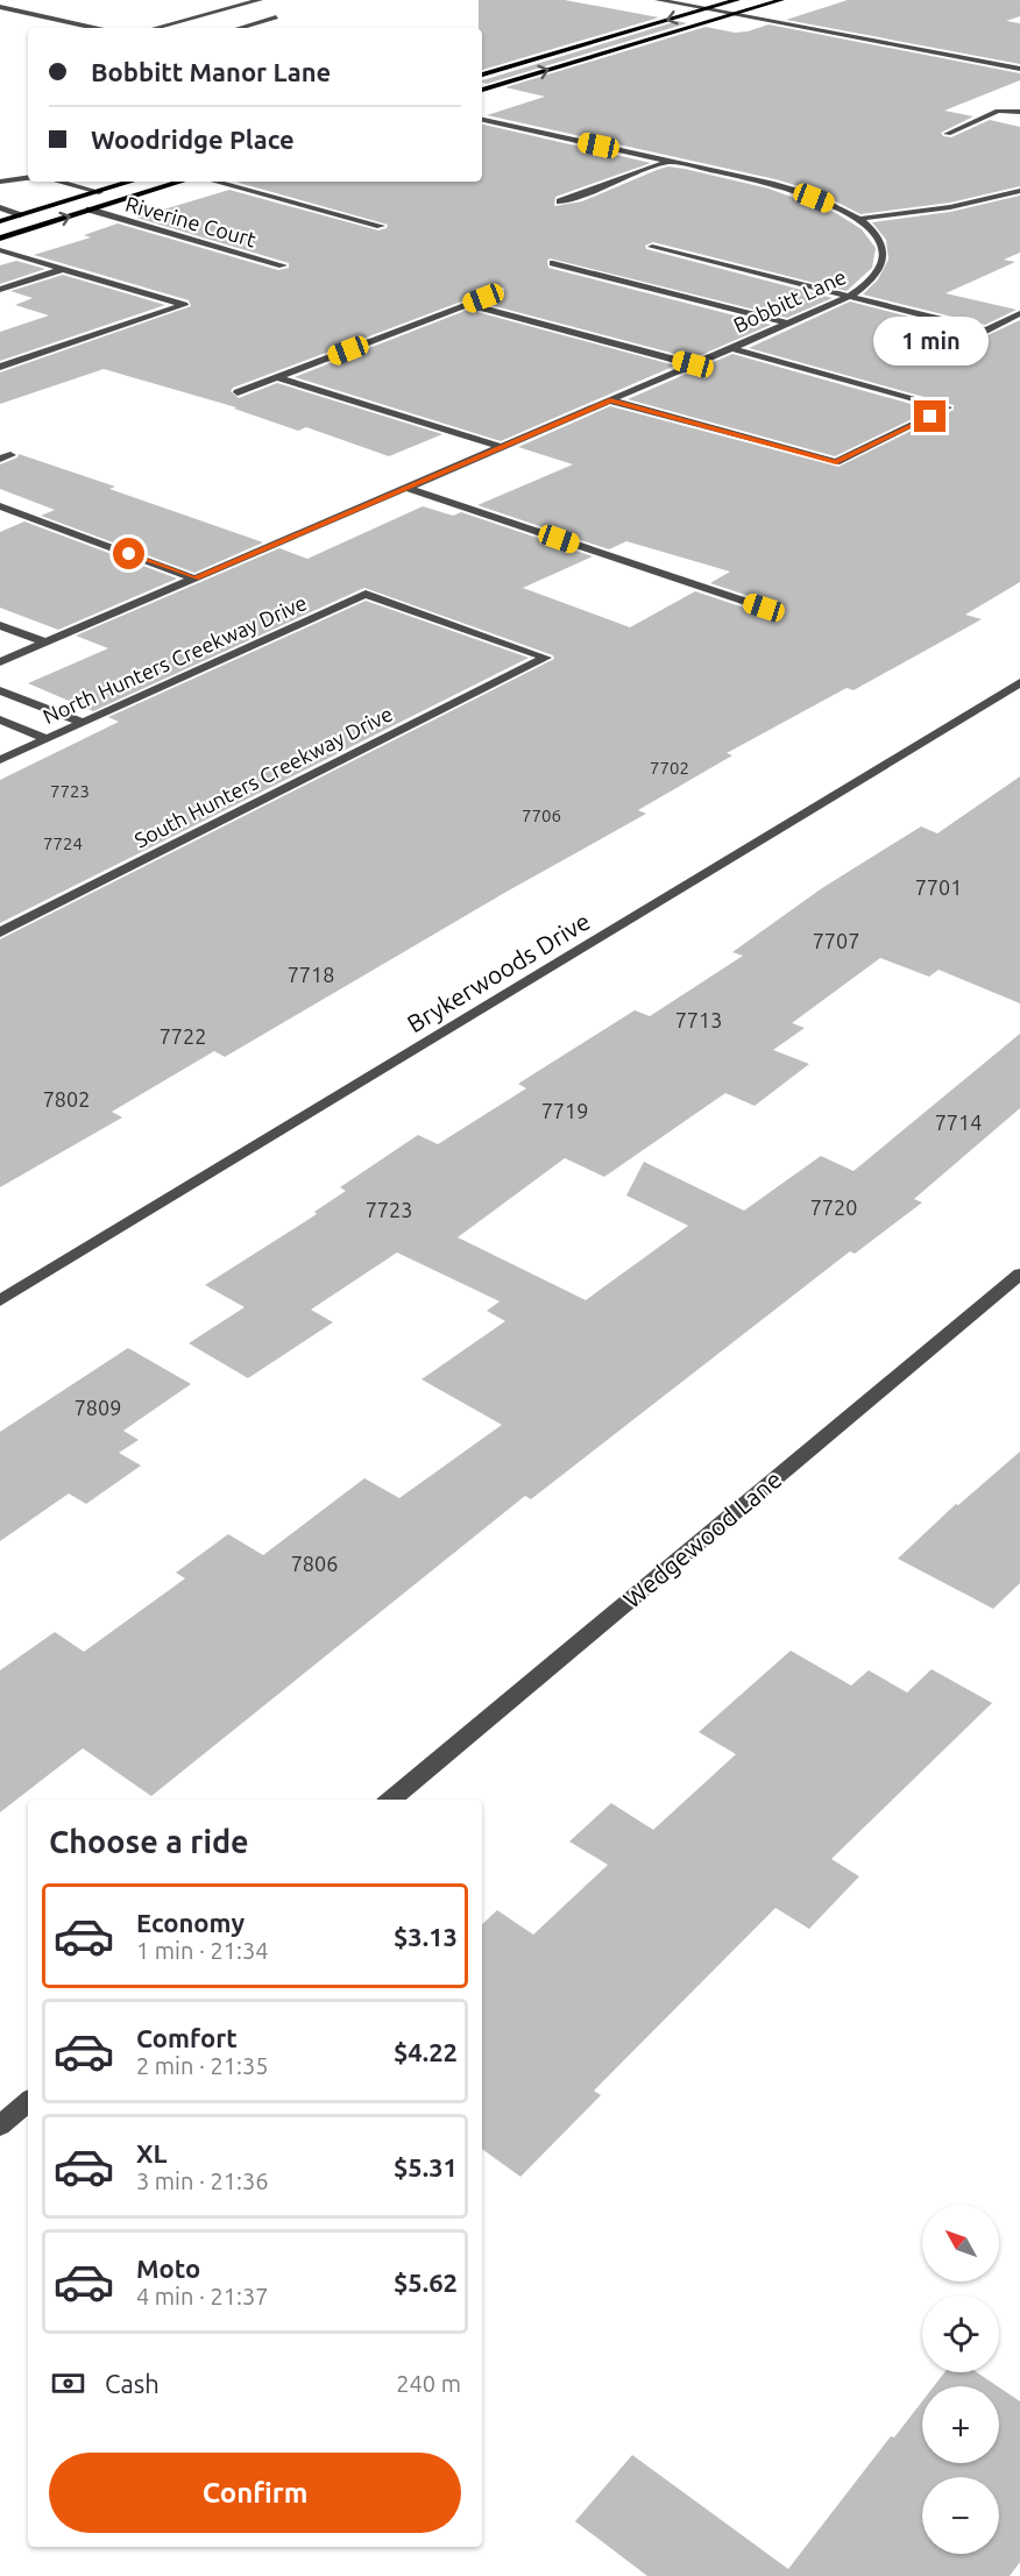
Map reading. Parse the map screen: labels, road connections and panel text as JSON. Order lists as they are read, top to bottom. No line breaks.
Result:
{"streets":{"street":["Riverine Court","Bobbitt Lane","North Hunters Creekway Drive","South Hunters Creekway Drive","Brykerwoods Drive","Wedgewood Lane"]},"crossings":[["North Hunters Creekway Drive","South Hunters Creekway Drive"]],"house_numbers":["7702","7723","7706","7724","7701","7707","7718","7713","7722","7802","7719","7714","7720","7723","7809","7806"],"north":"top left","page":{"banner":["Bobbitt Manor Lane","Woodridge Place"],"bubble":"1 min","heading":"Choose a ride","list":[{"name":"Economy","note":"1 min · 21:34","value":"$3.13"},{"name":"Comfort","note":"2 min · 21:35","value":"$4.22"},{"name":"XL","note":"3 min · 21:36","value":"$5.31"},{"name":"Moto","note":"4 min · 21:37","value":"$5.62"}],"map_buttons":["+","−"],"pay":["Cash","240 m"],"buttons":"Confirm"}}
